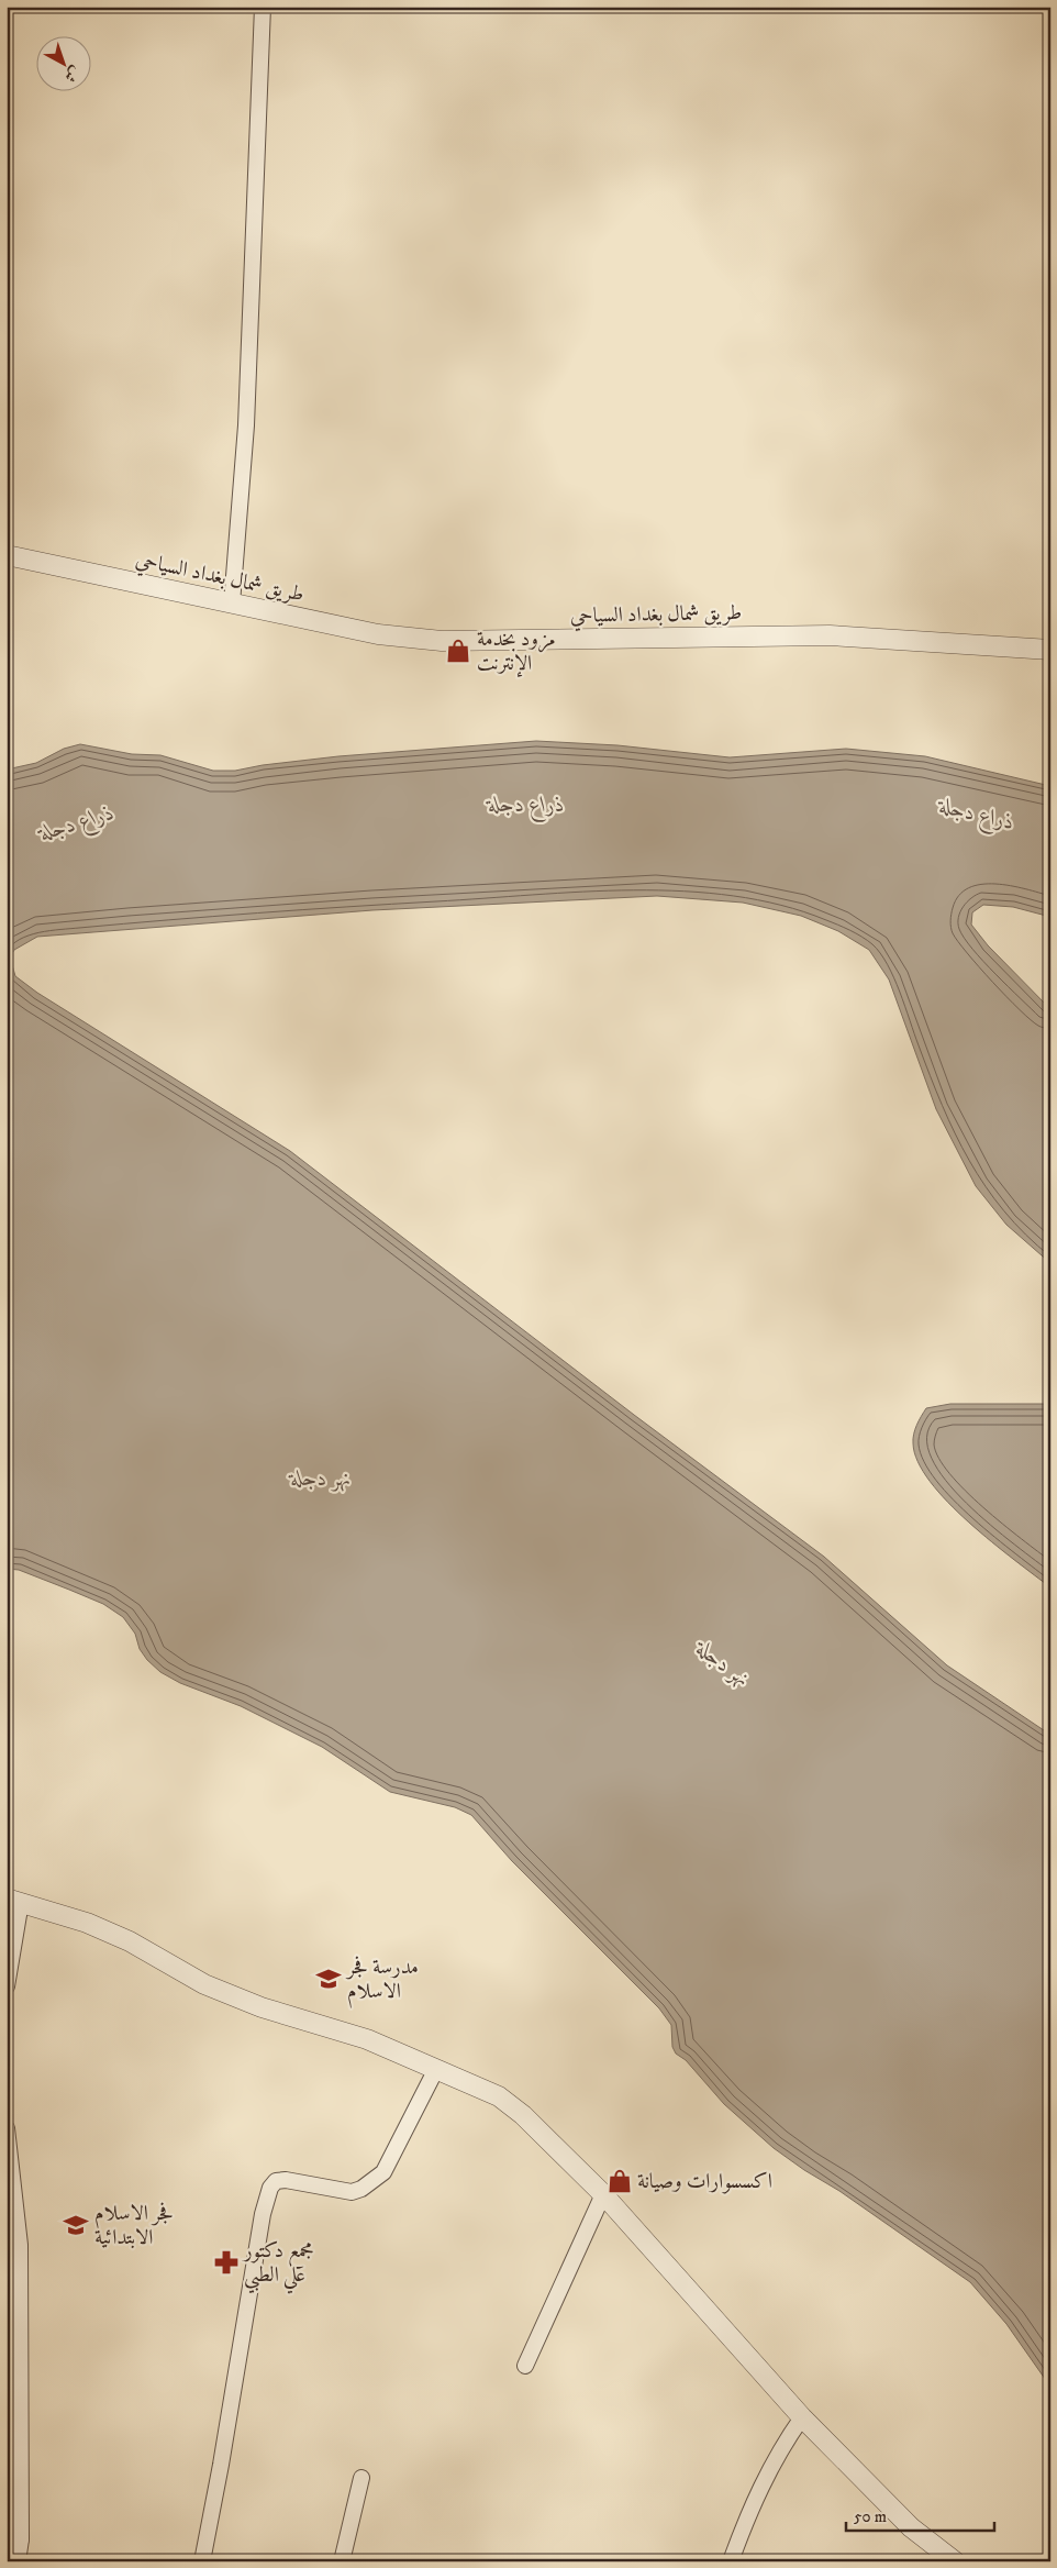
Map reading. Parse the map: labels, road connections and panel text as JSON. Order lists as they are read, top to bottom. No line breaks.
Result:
{"streets":{"street":["طريق شمال بغداد السياحي"]},"water":["ذراع دجلة","نهر دجلة"],"places":{"shop":["مزود بخدمة الإنترنت","اكسسوارات وصيانة"],"school or university":["مدرسة فجر الاسلام","فجر الاسلام الابتدائية"],"pharmacy":["مجمع دكتور علي الطبي"]},"scale_bar":"50 m","north":"bottom right"}
